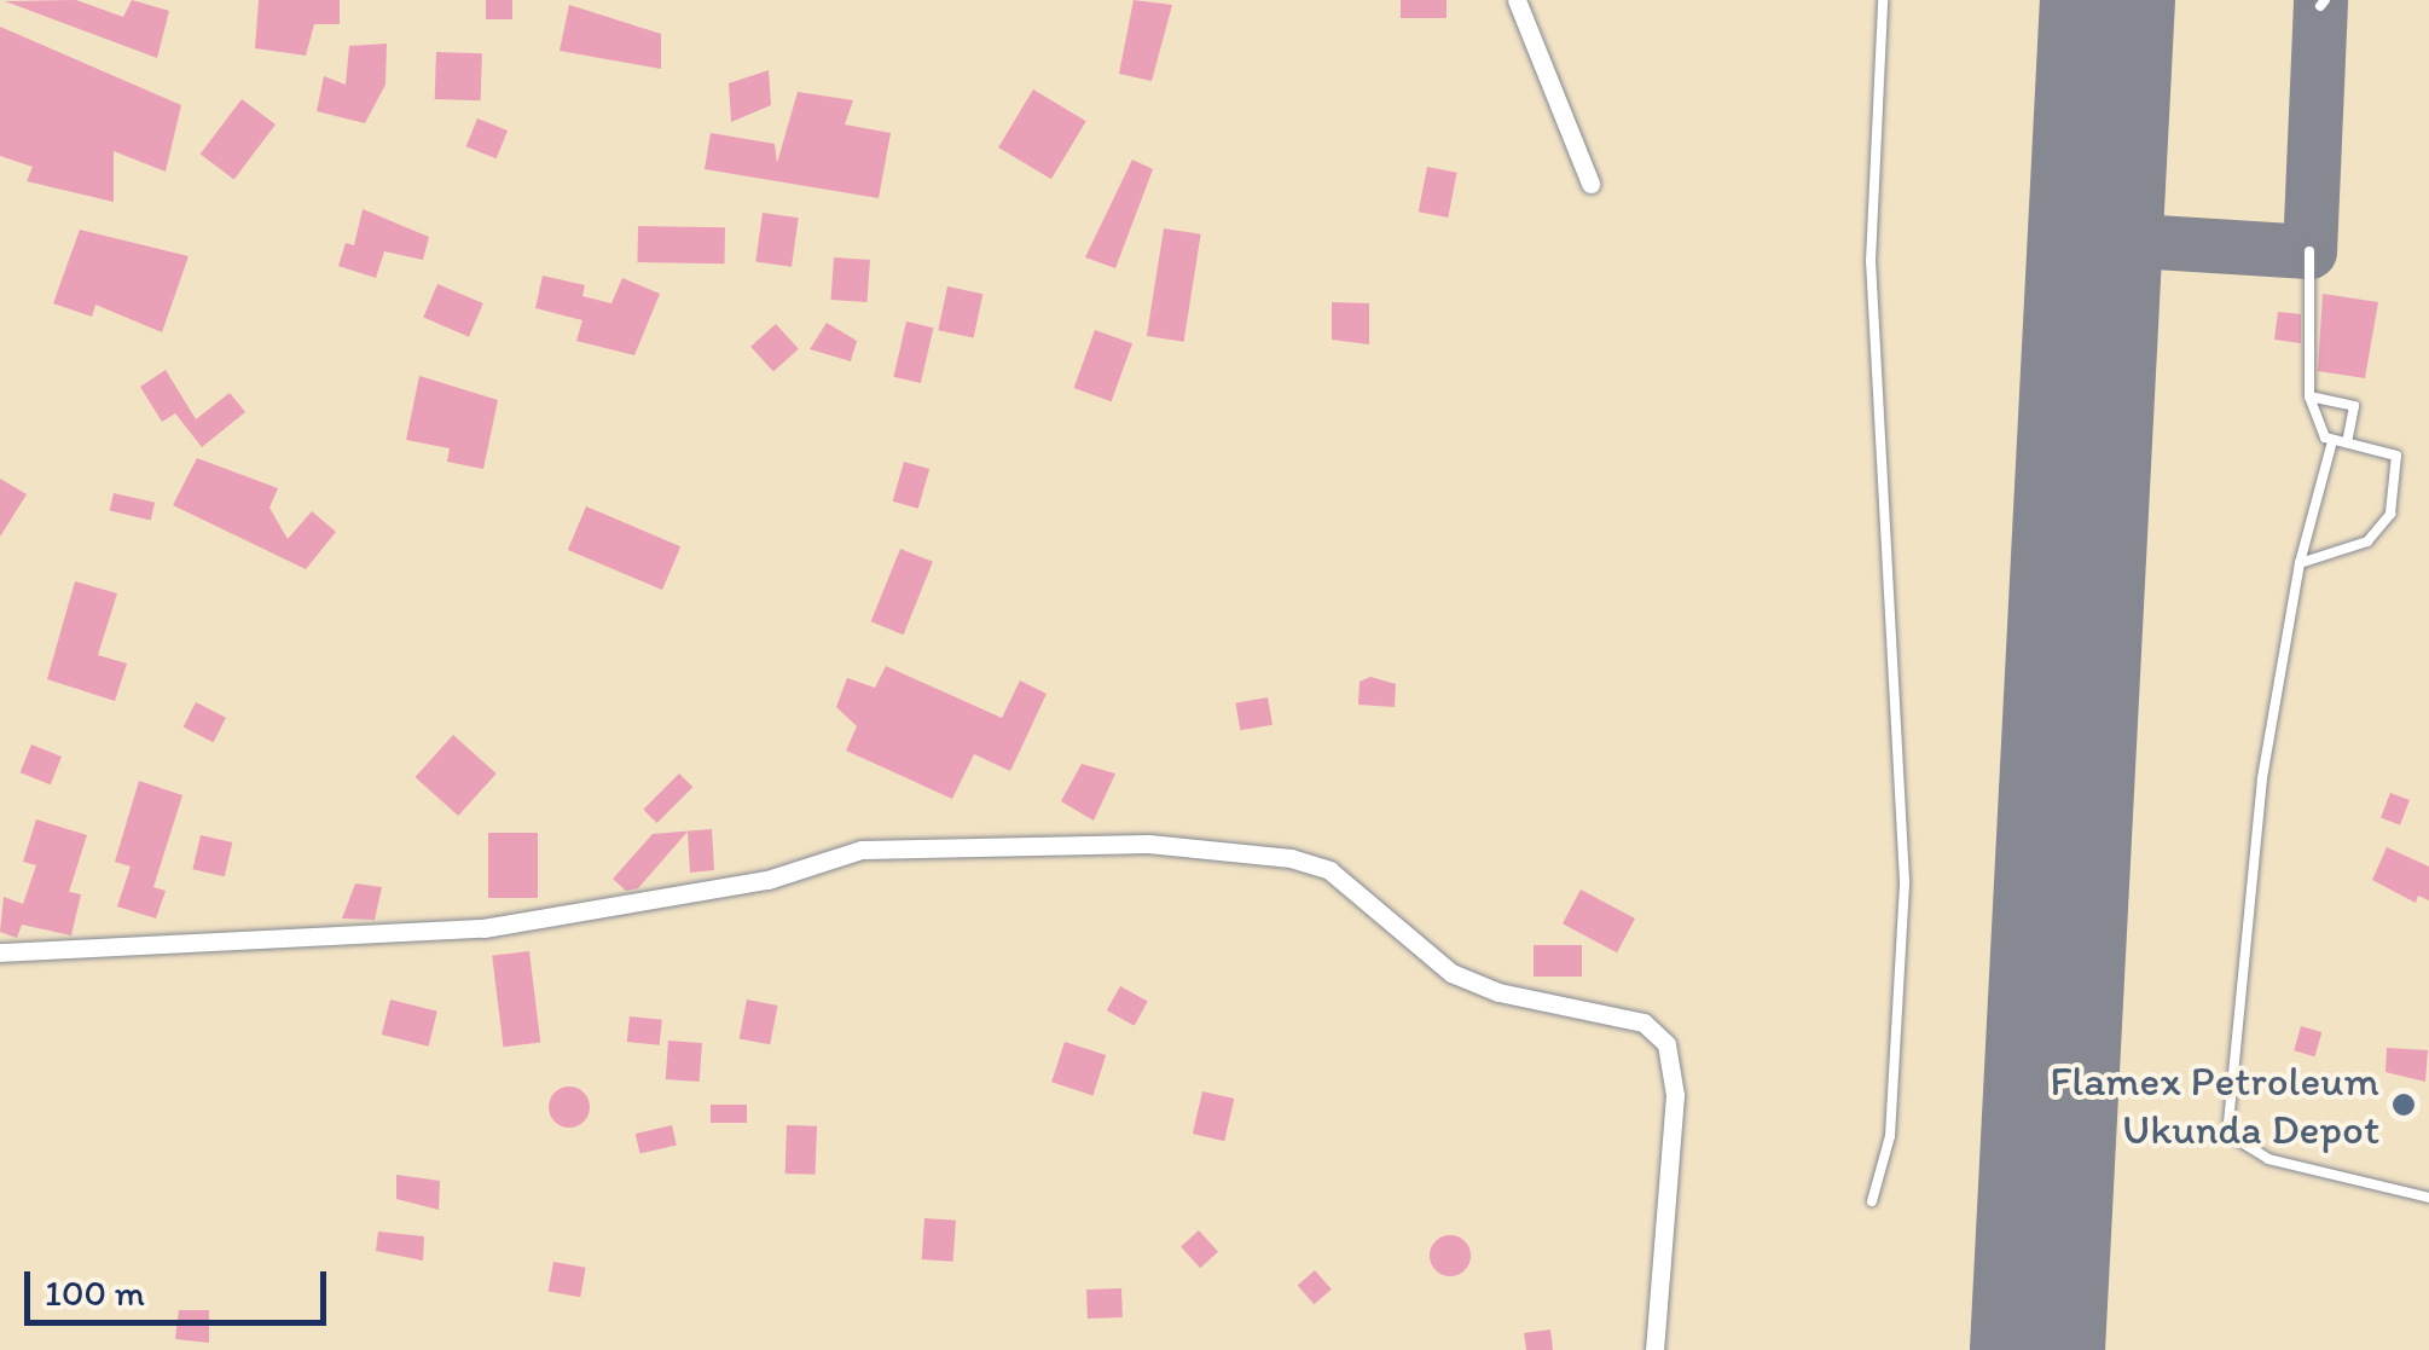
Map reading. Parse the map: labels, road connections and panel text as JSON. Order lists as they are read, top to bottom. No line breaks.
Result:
{"places":["Flamex Petroleum Ukunda Depot"],"scale_bar":"100 m"}
